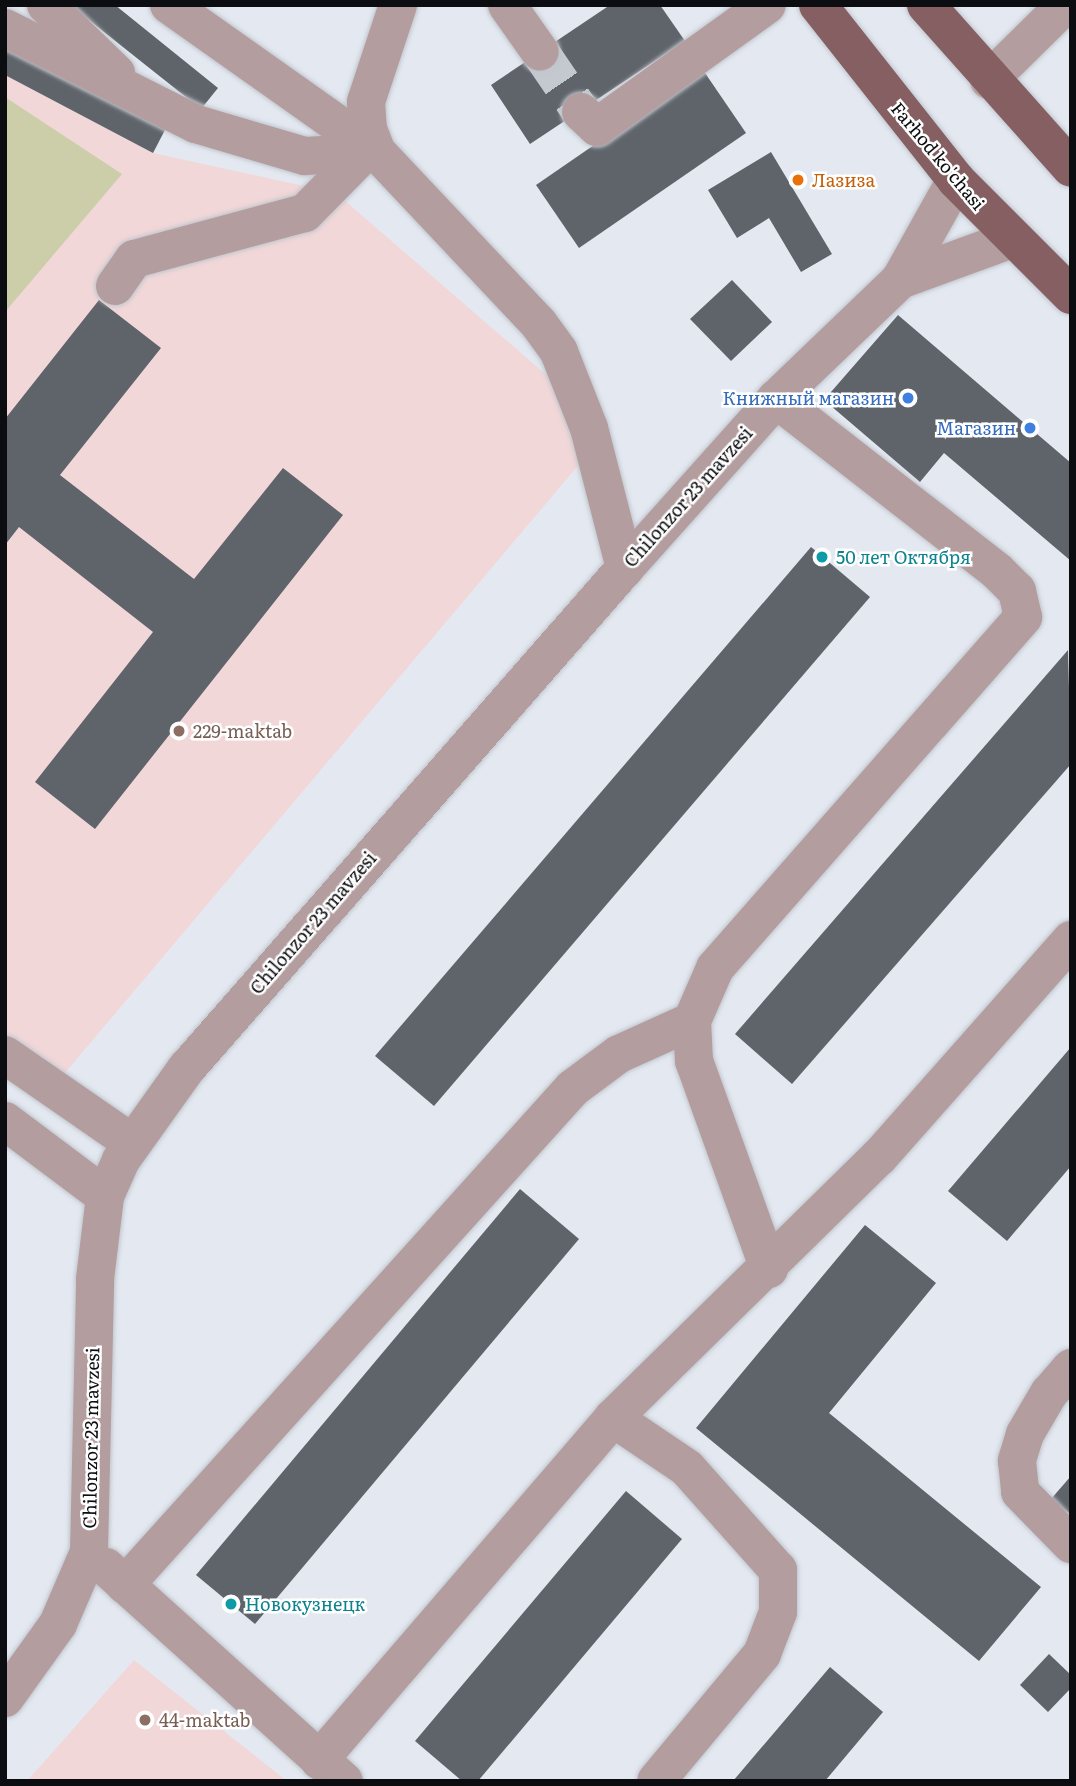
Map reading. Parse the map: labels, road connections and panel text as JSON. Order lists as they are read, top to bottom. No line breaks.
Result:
{"streets":{"main road":["Farhod ko'chasi"],"street":["Chilonzor 23 mavzesi"]},"crossings":[["Farhod ko'chasi","Chilonzor 23 mavzesi"]],"places":["Лазиза","Книжный магазин","Магазин","50 лет Октября","229-maktab","Новокузнецк","44-maktab"]}
